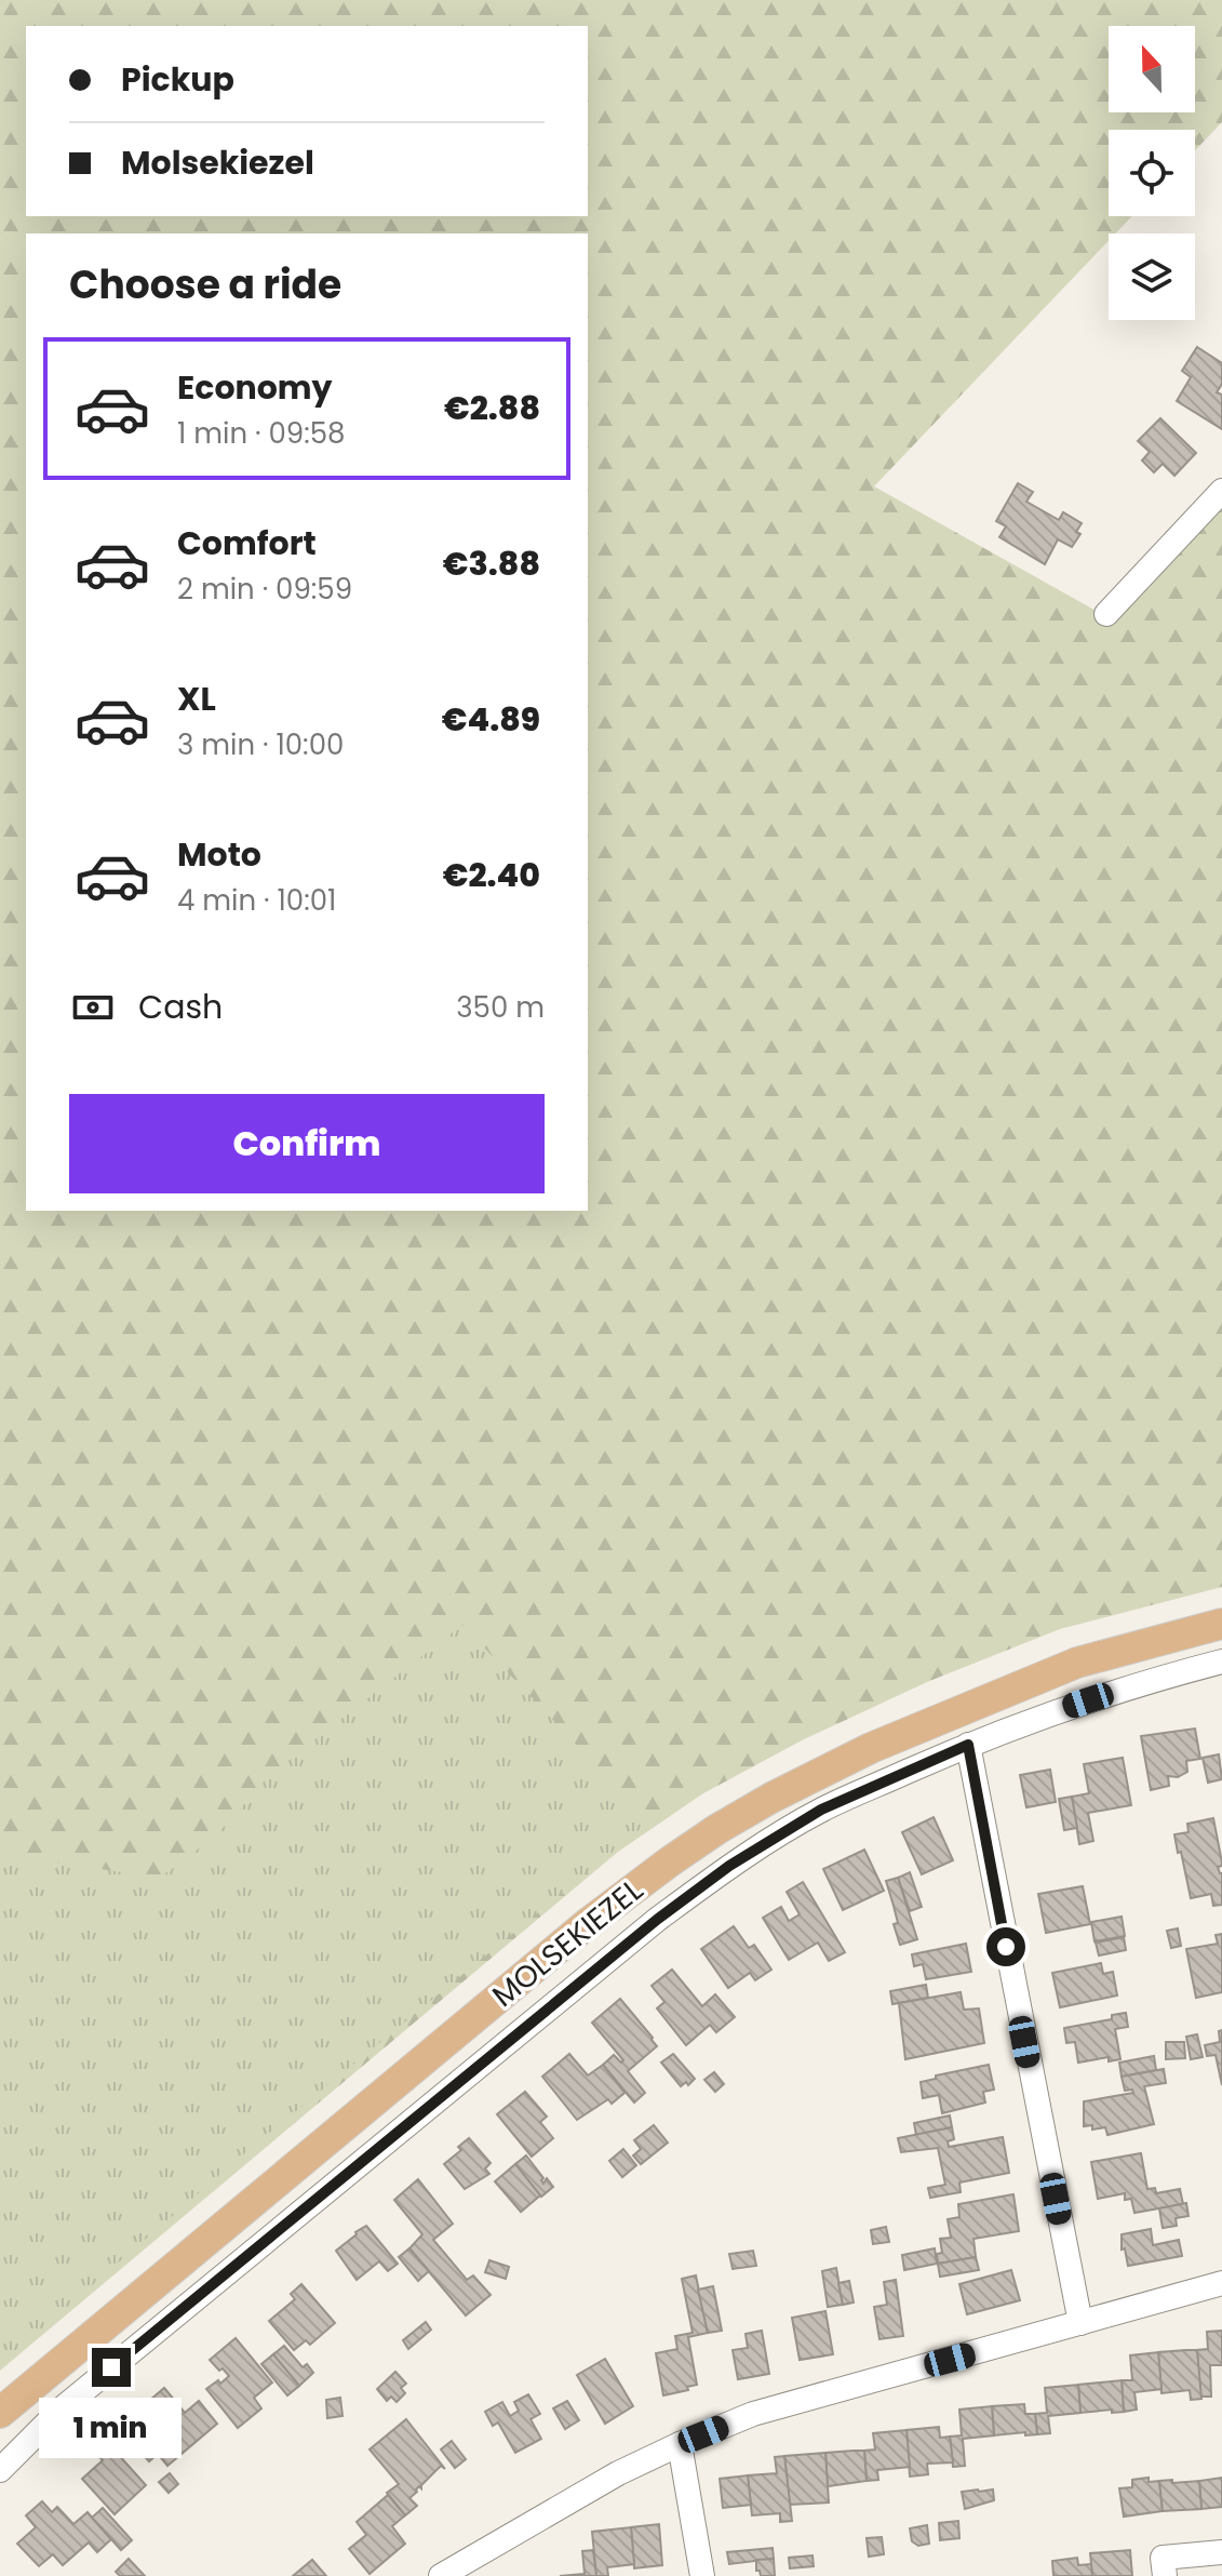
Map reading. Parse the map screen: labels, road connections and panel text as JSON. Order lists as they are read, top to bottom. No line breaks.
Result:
{"streets":{"main road":["MOLSEKIEZEL"]},"north":"top","page":{"banner":["Pickup","Molsekiezel"],"heading":"Choose a ride","list":[{"name":"Economy","note":"1 min · 09:58","value":"€2.88"},{"name":"Comfort","note":"2 min · 09:59","value":"€3.88"},{"name":"XL","note":"3 min · 10:00","value":"€4.89"},{"name":"Moto","note":"4 min · 10:01","value":"€2.40"}],"pay":["Cash","350 m"],"buttons":"Confirm","bubble":"1 min"}}
